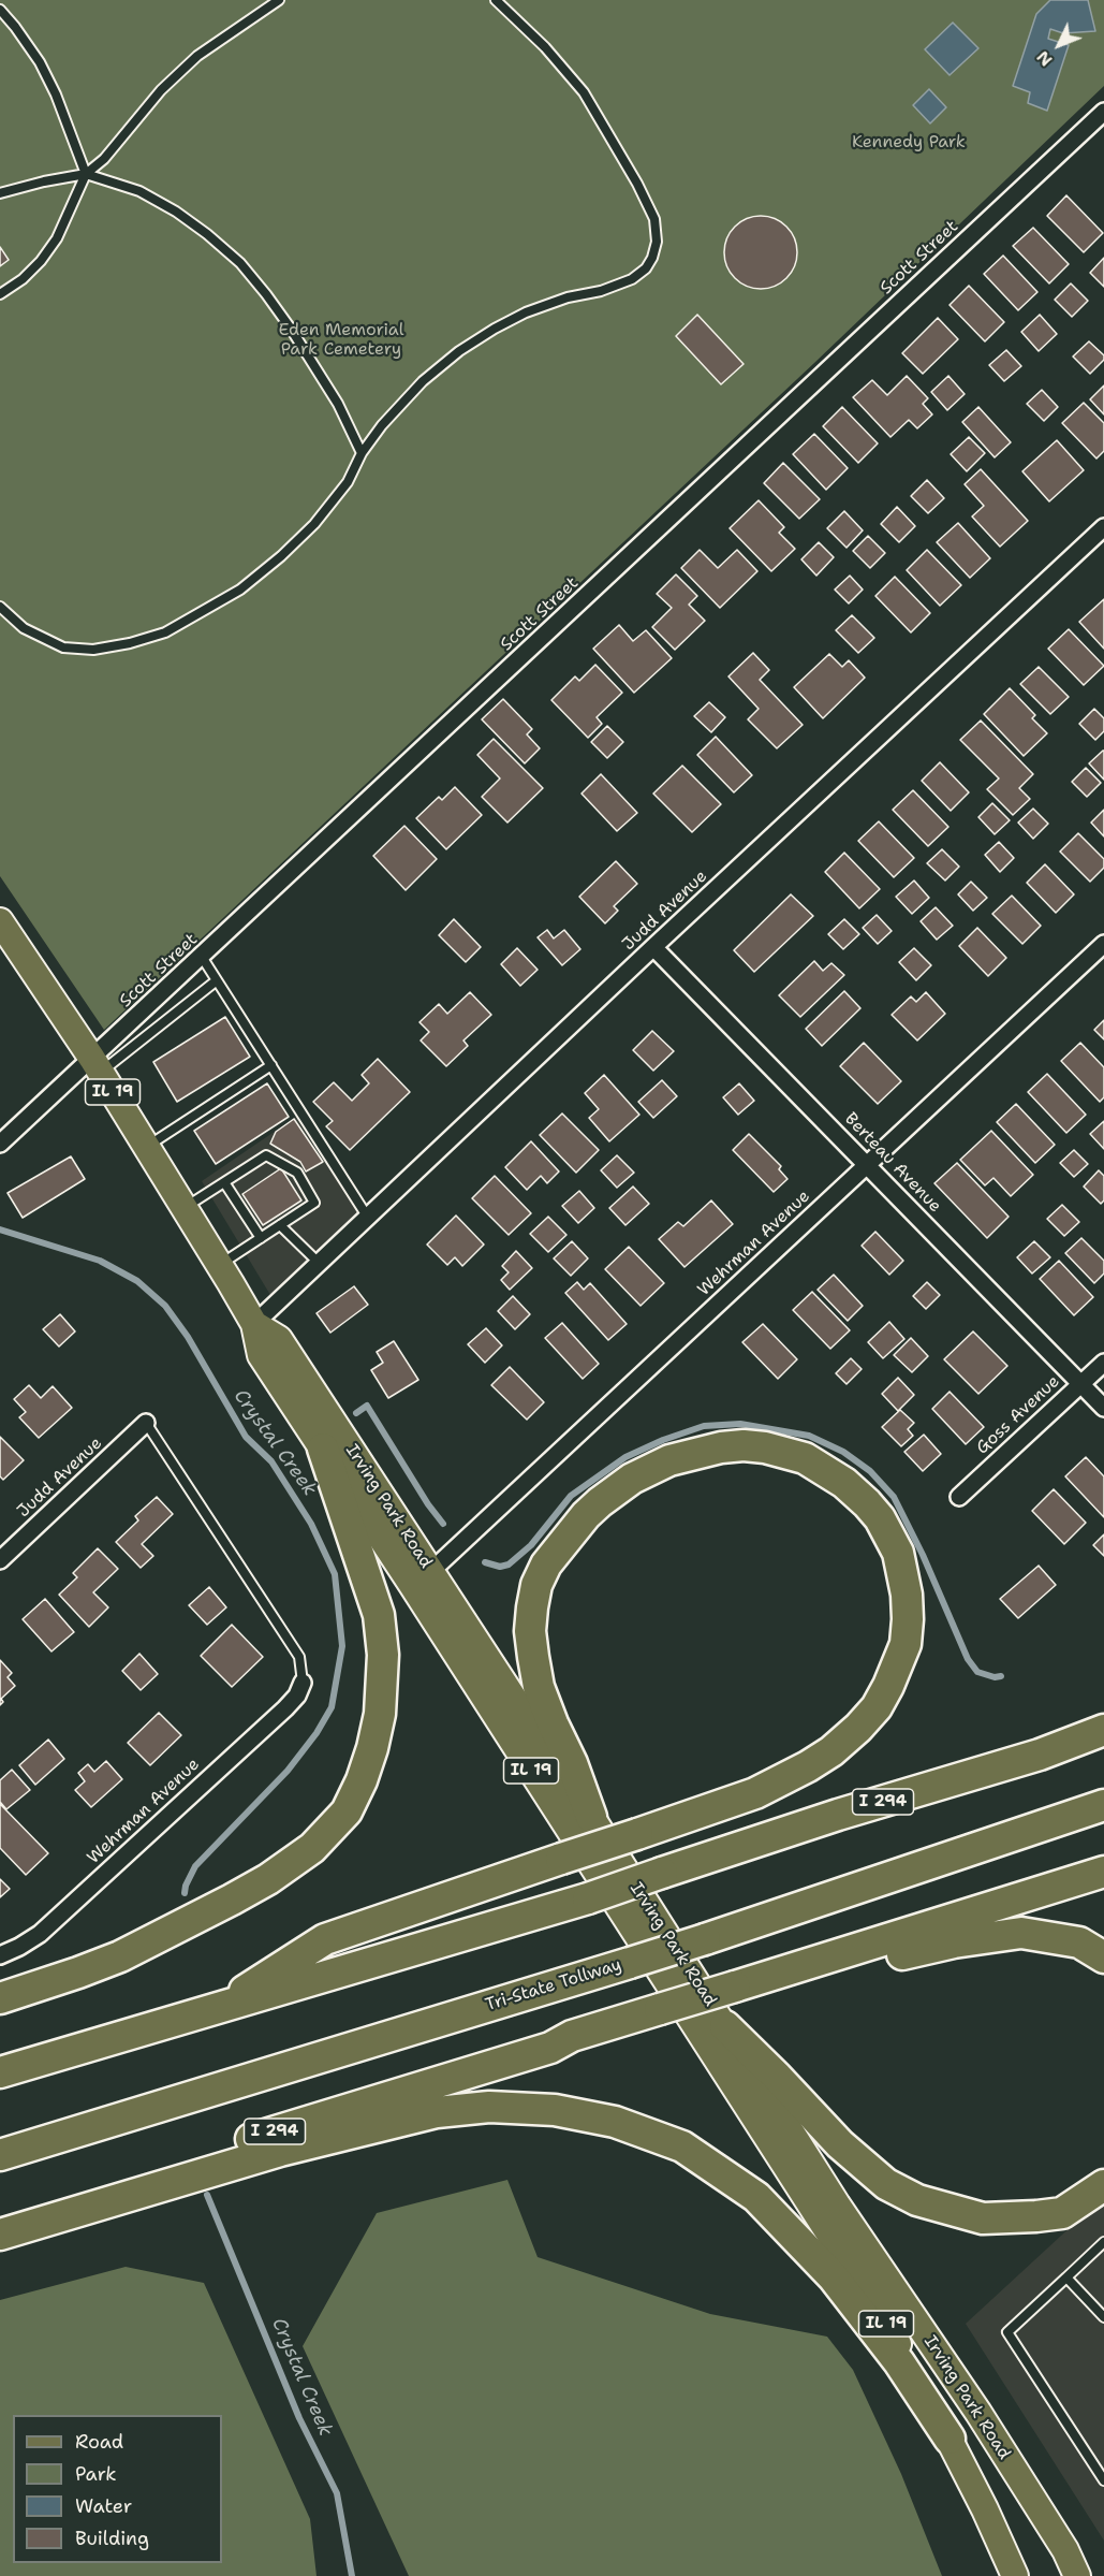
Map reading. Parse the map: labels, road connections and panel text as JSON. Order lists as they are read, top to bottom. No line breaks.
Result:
{"streets":{"highway":["I 294","Tri-State Tollway"],"main road":["IL 19","Irving Park Road"],"street":["Scott Street","Judd Avenue","Berteau Avenue","Wehrman Avenue","Goss Avenue"]},"crossings":[["Scott Street","Irving Park Road"],["Judd Avenue","Berteau Avenue"],["Judd Avenue","Irving Park Road"],["Berteau Avenue","Wehrman Avenue"],["Berteau Avenue","Goss Avenue"],["Wehrman Avenue","Irving Park Road"]],"water":["Crystal Creek"],"parks":["Kennedy Park","Eden Memorial Park Cemetery"],"legend":["Road","Park","Water","Building"],"north":"bottom left"}
